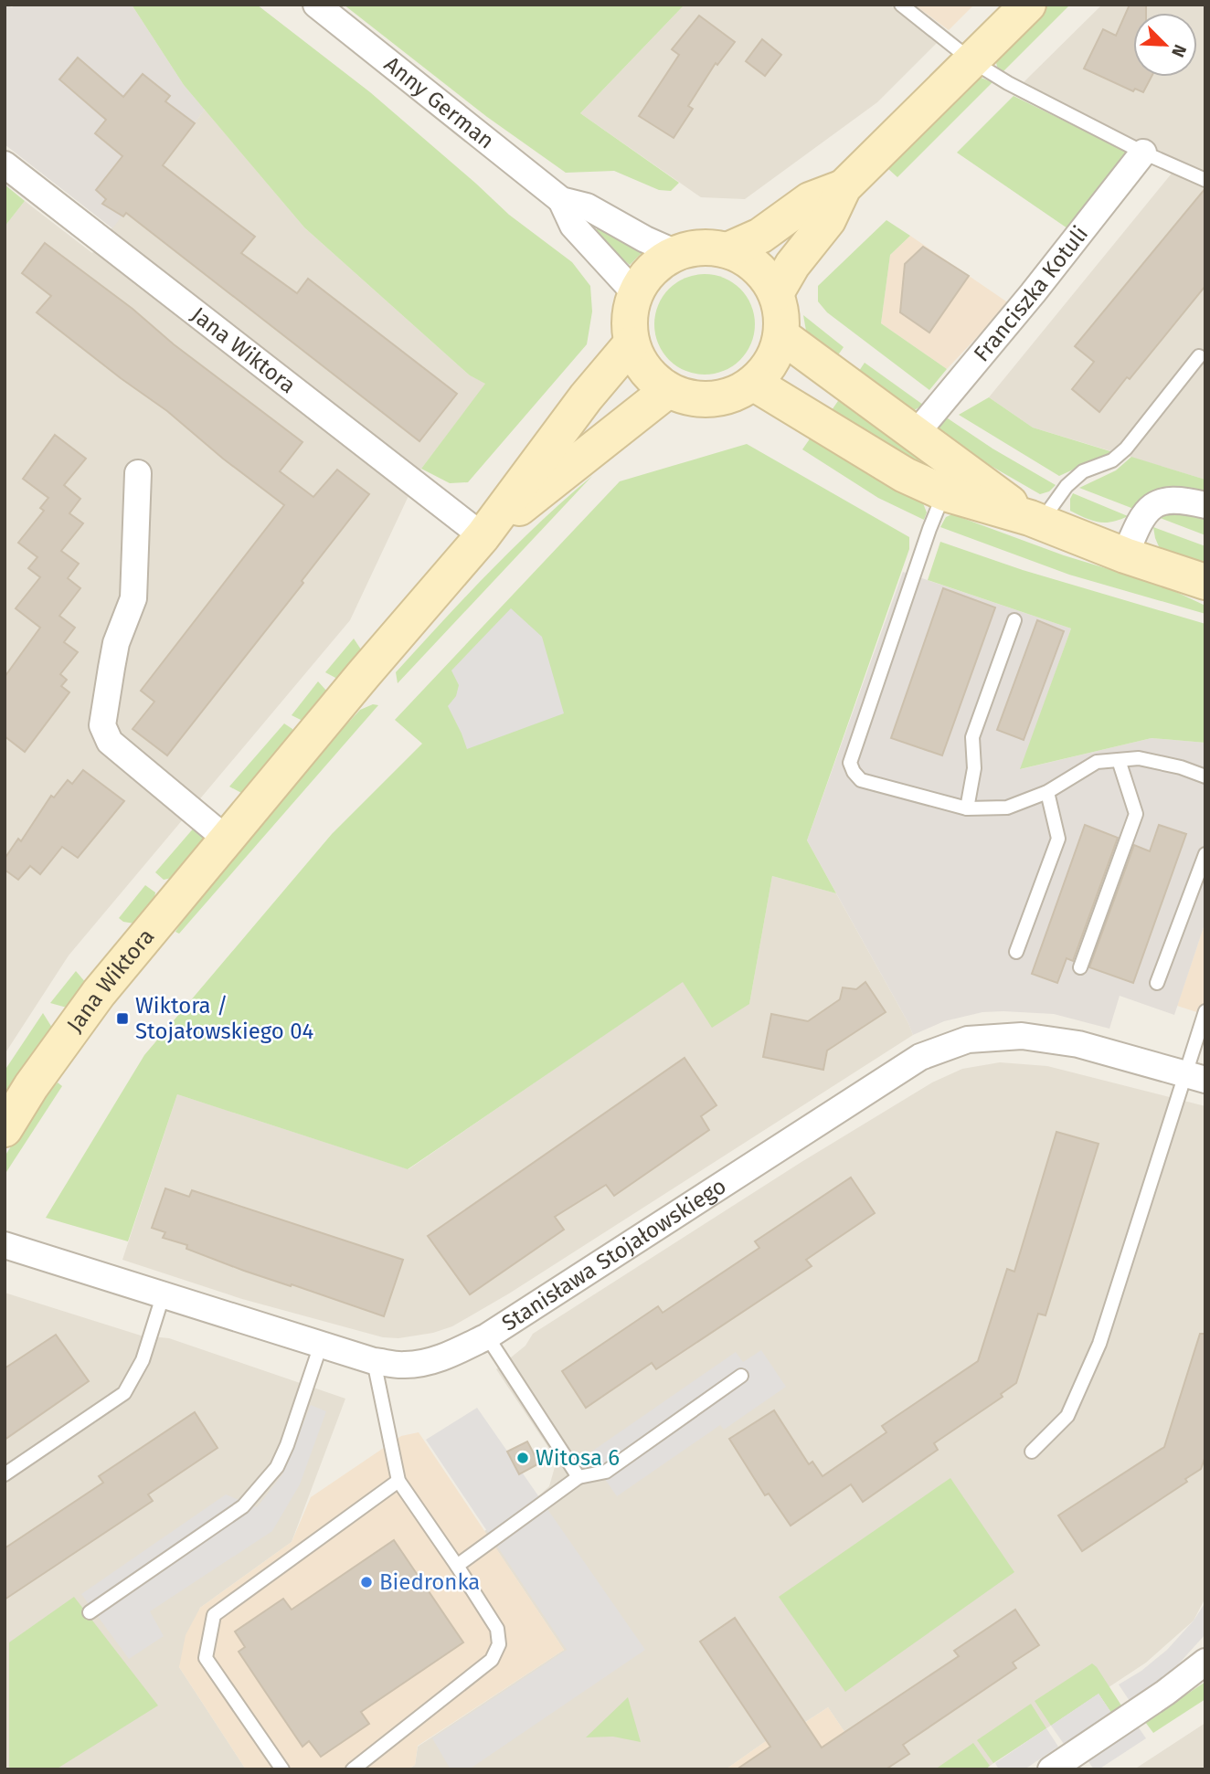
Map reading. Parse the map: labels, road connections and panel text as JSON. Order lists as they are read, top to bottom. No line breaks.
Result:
{"streets":{"street":["Anny German","Franciszka Kotuli","Jana Wiktora","Stanisława Stojałowskiego"]},"crossings":[["Anny German","Jana Wiktora"]],"places":{"transit":["Wiktora / Stojałowskiego 04"],"other":["Witosa 6","Biedronka"]},"north":"bottom right"}
